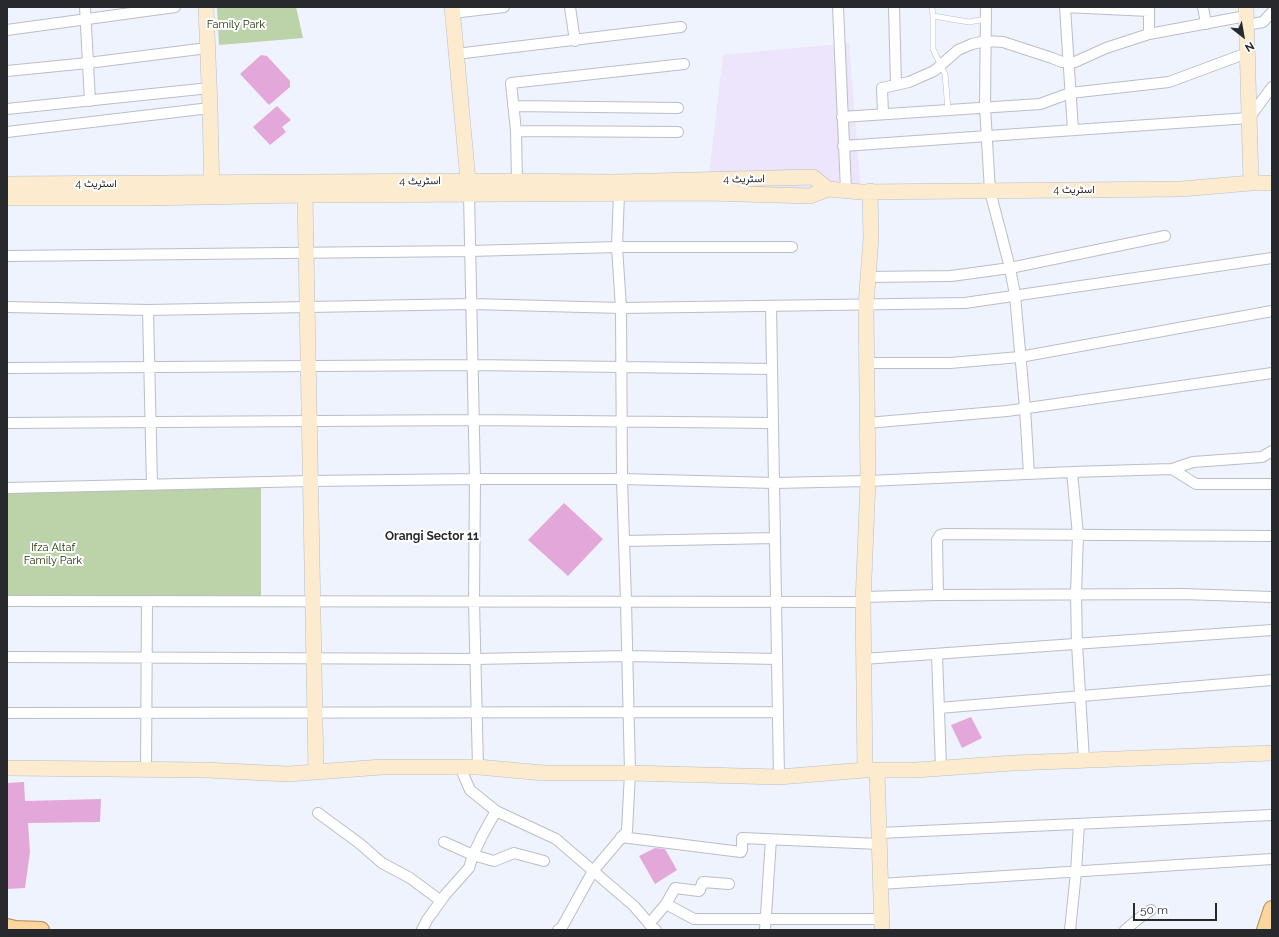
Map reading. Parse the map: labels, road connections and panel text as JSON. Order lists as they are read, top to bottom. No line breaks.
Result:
{"streets":{"street":["اسٹریٹ 4"]},"districts":["Orangi Sector 11"],"parks":["Family Park","Ifza Altaf Family Park"],"scale_bar":"50 m","north":"bottom right"}
